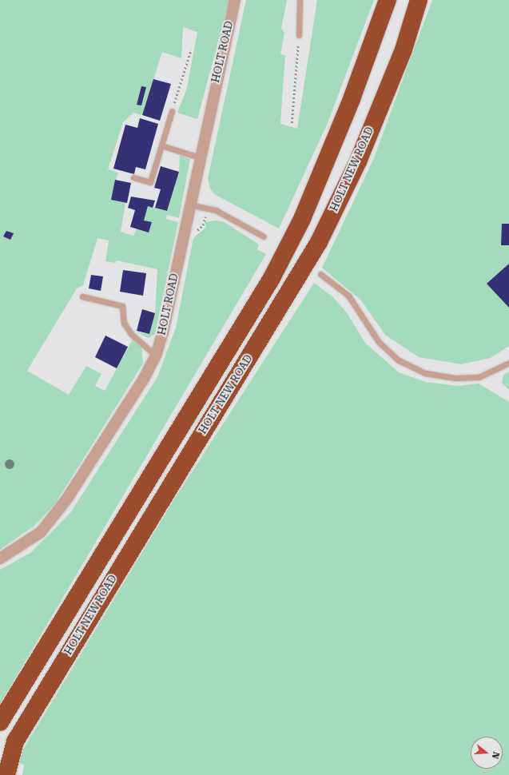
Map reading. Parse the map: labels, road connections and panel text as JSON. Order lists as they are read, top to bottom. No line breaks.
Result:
{"streets":{"highway":["HOLT NEW ROAD"],"street":["HOLT ROAD"]},"north":"right"}
